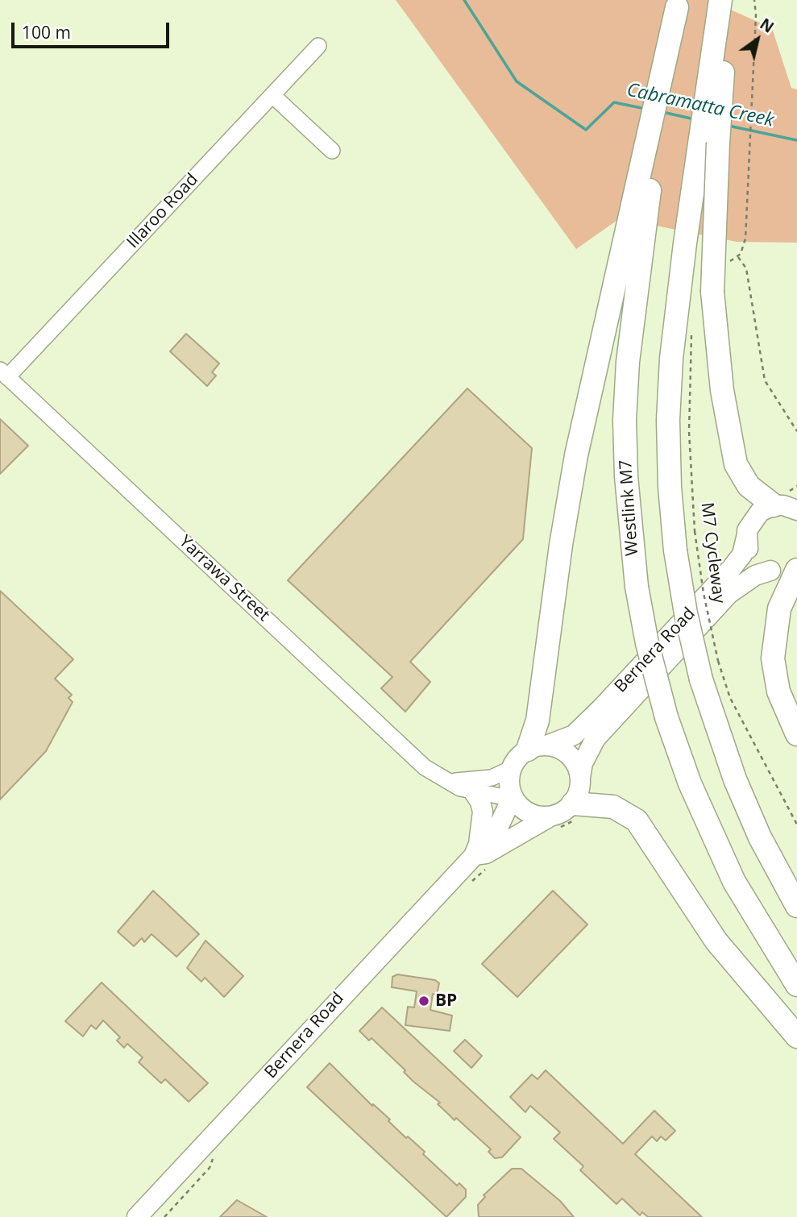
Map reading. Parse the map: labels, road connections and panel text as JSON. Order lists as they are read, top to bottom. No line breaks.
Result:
{"streets":{"highway":["Westlink M7"],"main road":["Bernera Road"],"street":["Illaroo Road","Yarrawa Street"],"path":["M7 Cycleway"]},"crossings":[["Illaroo Road","Yarrawa Street"],["Yarrawa Street","Bernera Road"]],"water":["Cabramatta Creek"],"places":["BP"],"scale_bar":"100 m","north":"top right"}
